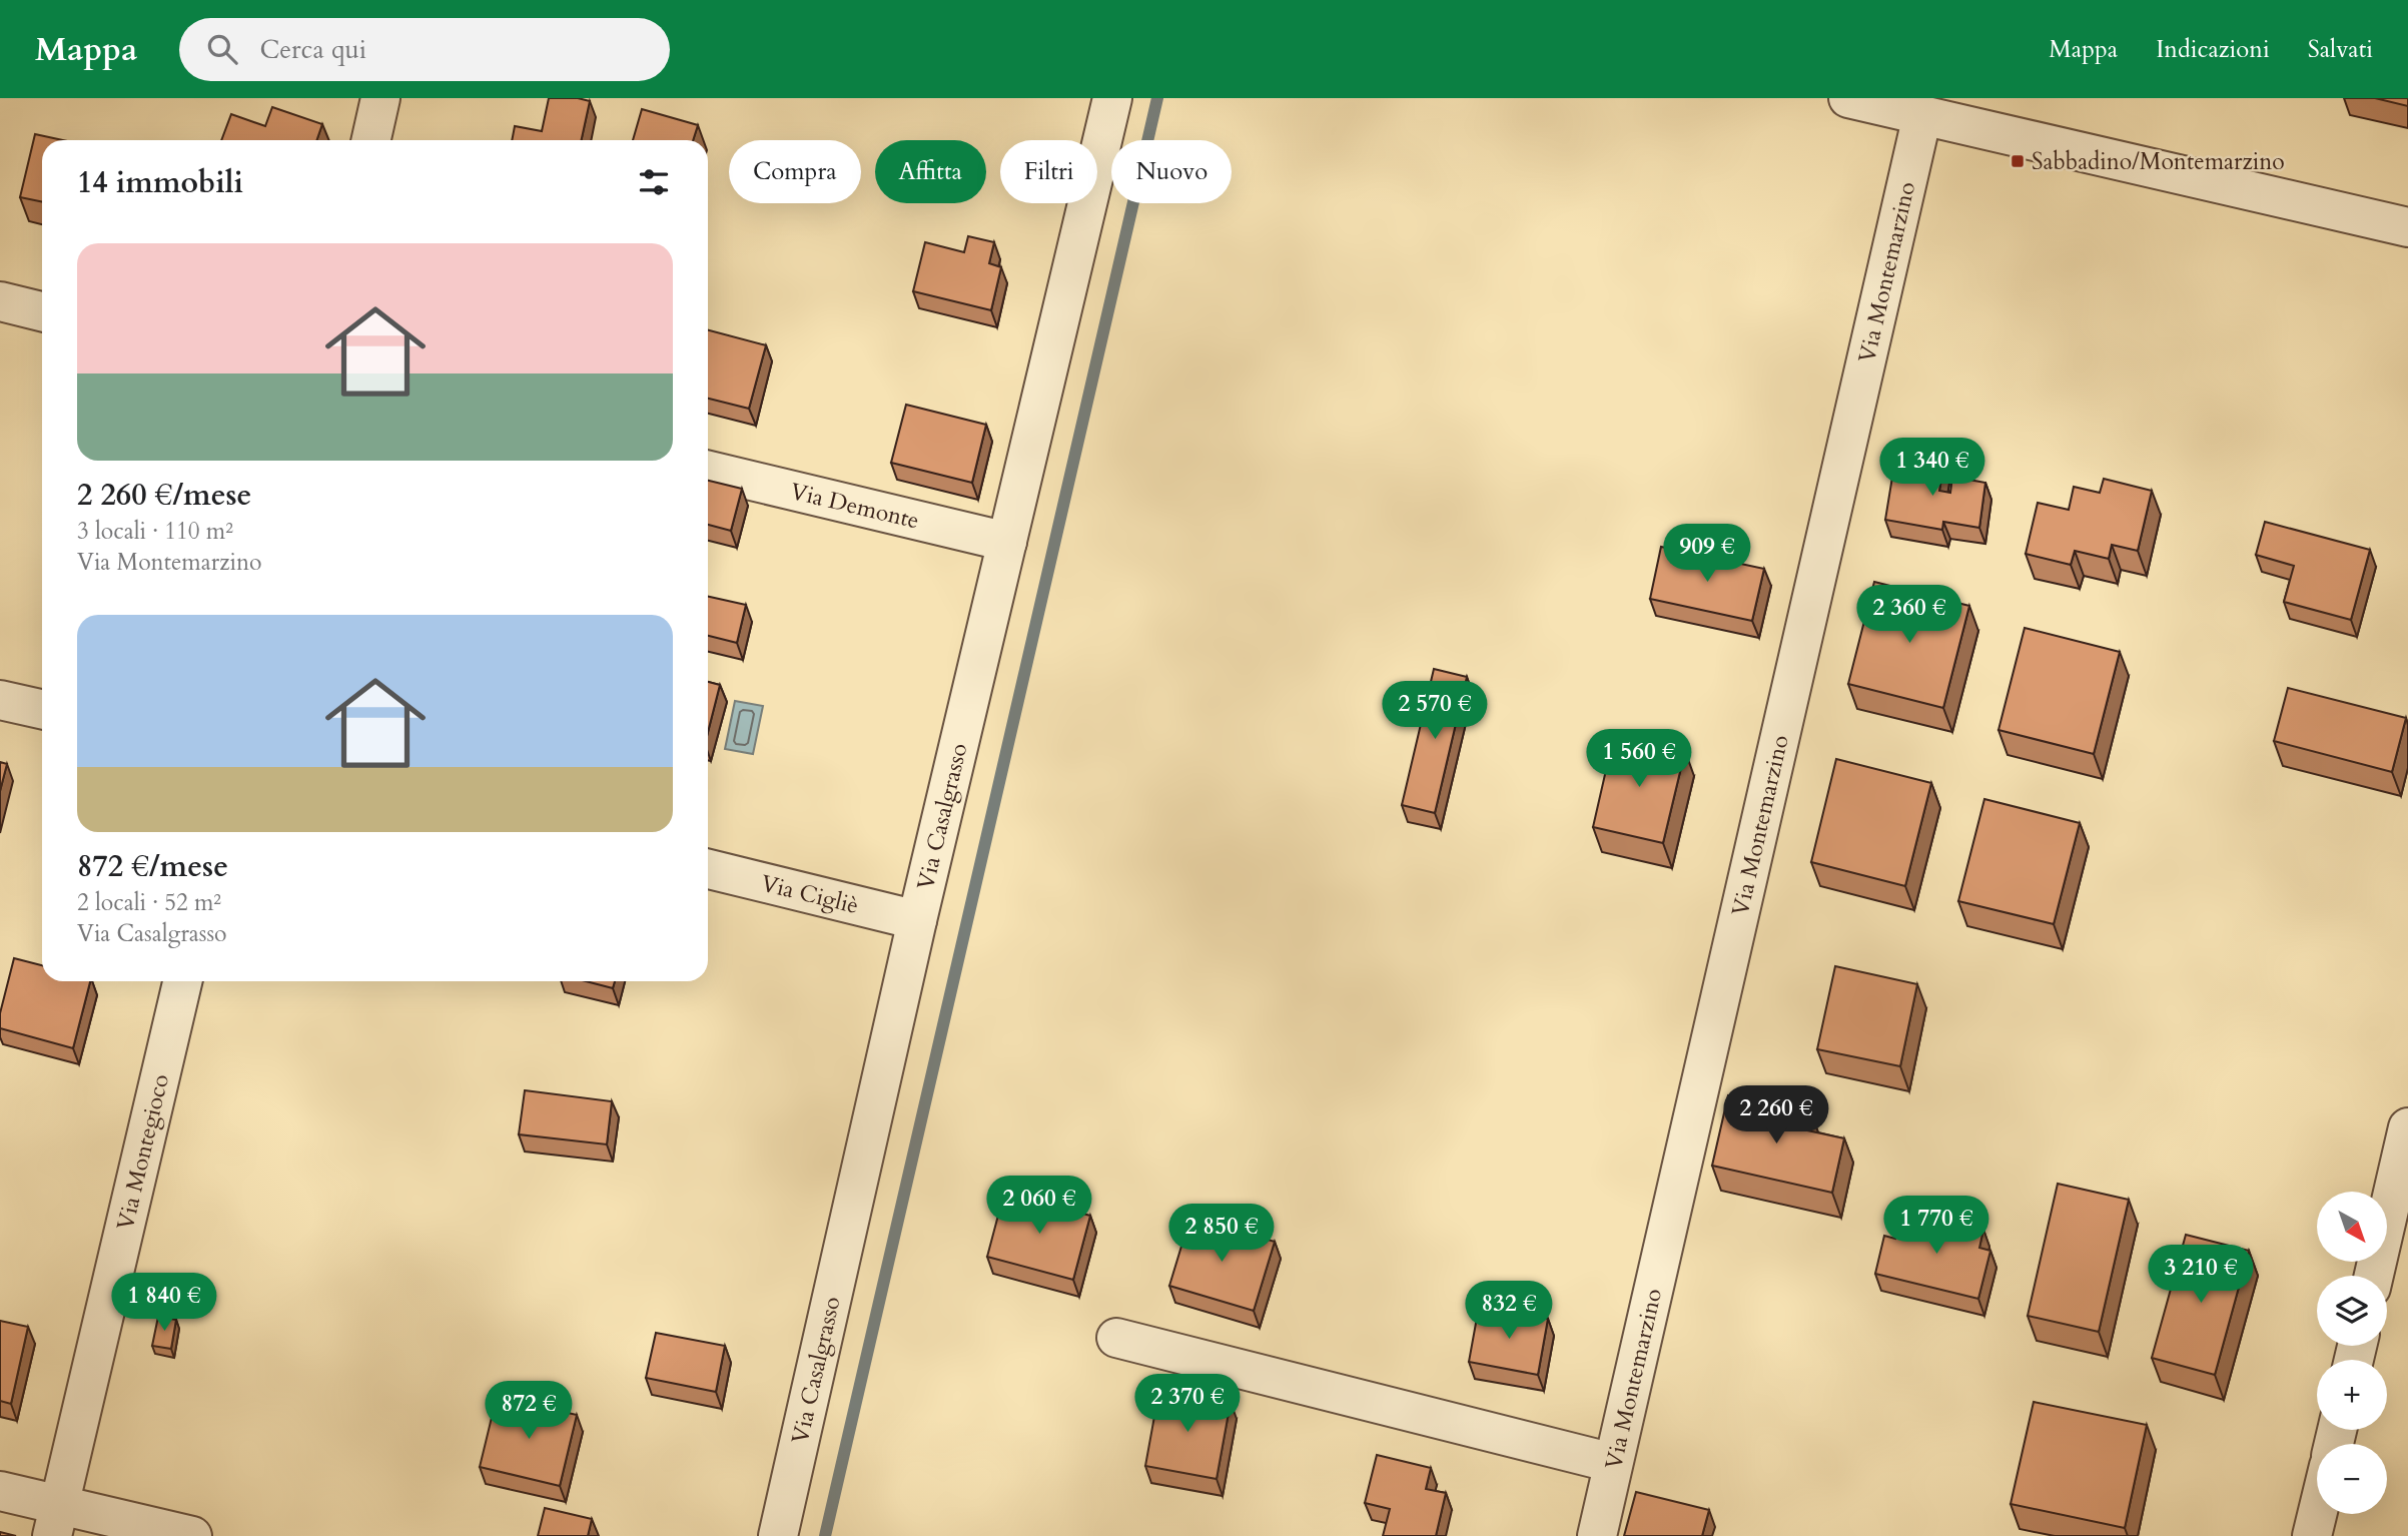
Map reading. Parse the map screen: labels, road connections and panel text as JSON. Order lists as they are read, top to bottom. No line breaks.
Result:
{"streets":{"street":["Via Montemarzino","Via Demonte","Via Casalgrasso","Via Cigliè","Via Montegioco"]},"crossings":[["Via Demonte","Via Casalgrasso"],["Via Casalgrasso","Via Cigliè"]],"places":{"transit":["Sabbadino/Montemarzino"]},"north":"bottom right","page":{"header":"Mappa","search":"Cerca qui","nav":["Mappa","Indicazioni","Salvati"],"chip":["Compra","Affitta","Filtri","Nuovo"],"heading":"14 immobili","list":[{"name":"2 260 €/mese","note":"3 locali · 110 m² · Via Montemarzino"},{"name":"872 €/mese","note":"2 locali · 52 m² · Via Casalgrasso"}],"price":["1 340 €","909 €","2 360 €","2 570 €","1 560 €","2 260 €","2 060 €","1 770 €","2 850 €","3 210 €","1 840 €","832 €","2 370 €","872 €"],"map_buttons":["+","−"]}}
